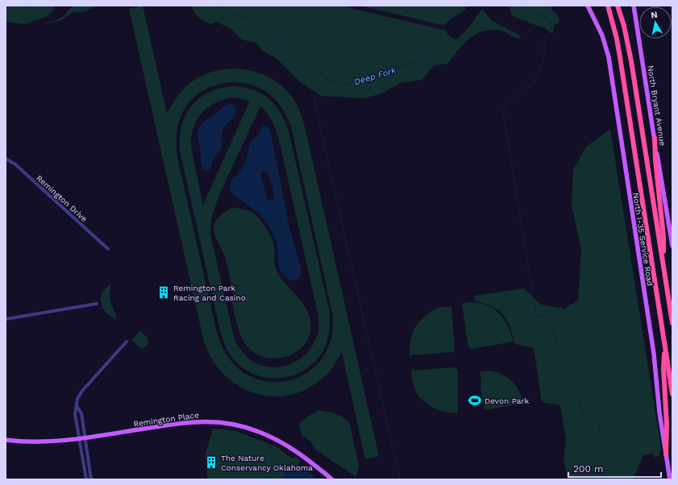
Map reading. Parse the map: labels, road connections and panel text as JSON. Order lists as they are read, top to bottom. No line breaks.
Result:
{"streets":{"main road":["North Bryant Avenue","North I-35 Service Road","Remington Place"],"street":["Remington Drive"]},"water":["Deep Fork"],"places":{"building":["Remington Park Racing and Casino","The Nature Conservancy Oklahoma"],"sports":["Devon Park"]},"scale_bar":"200 m","north":"top"}
